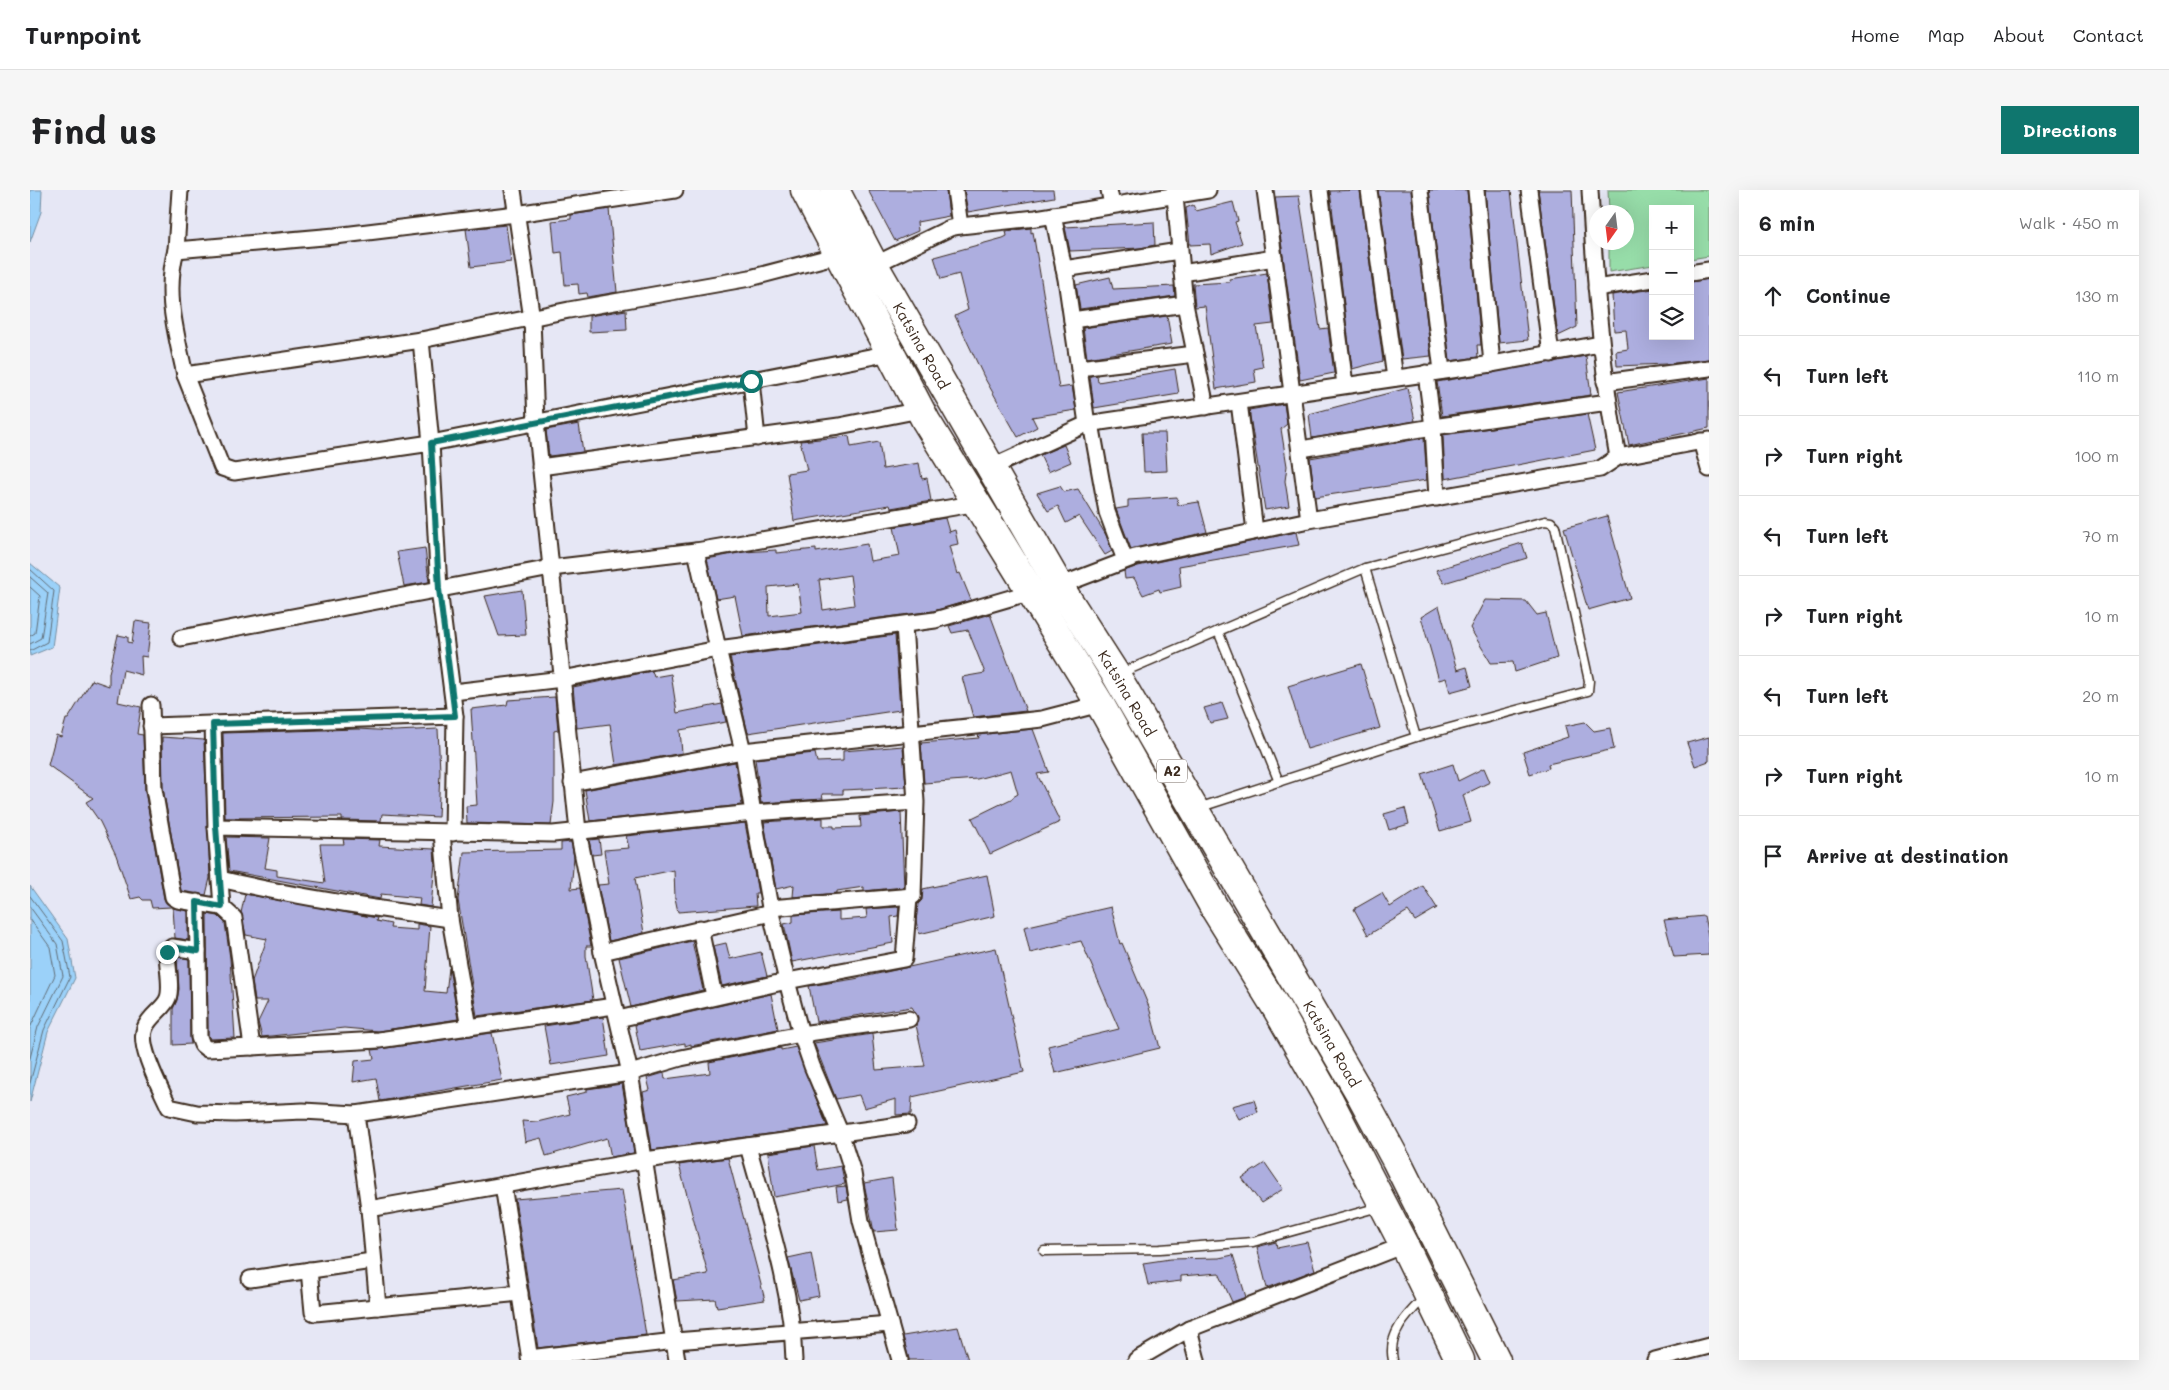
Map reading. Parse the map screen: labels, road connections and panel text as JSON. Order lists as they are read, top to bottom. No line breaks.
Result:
{"streets":{"highway":["Katsina Road","A2"]},"north":"bottom","page":{"header":"Turnpoint","nav":["Home","Map","About","Contact"],"buttons":"Directions","title":"Find us","heading":["6 min","Walk · 450 m"],"map_buttons":["+","−"],"list":[["Continue","130 m"],["Turn left","110 m"],["Turn right","100 m"],["Turn left","70 m"],["Turn right","10 m"],["Turn left","20 m"],["Turn right","10 m"],"Arrive at destination"]}}
